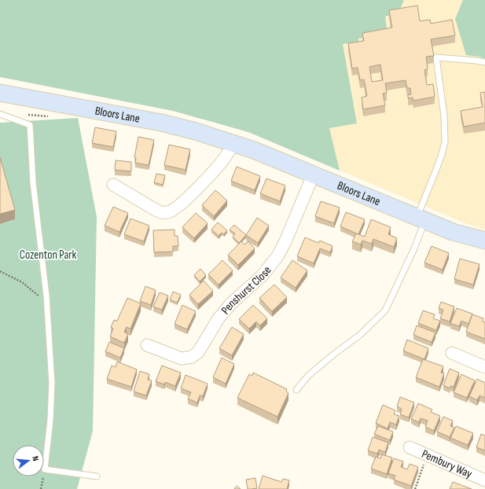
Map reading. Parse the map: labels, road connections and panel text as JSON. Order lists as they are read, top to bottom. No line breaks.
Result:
{"streets":{"street":["Bloors Lane","Penshurst Close","Pembury Way"]},"crossings":[["Bloors Lane","Penshurst Close"]],"parks":["Cozenton Park"],"north":"right"}
